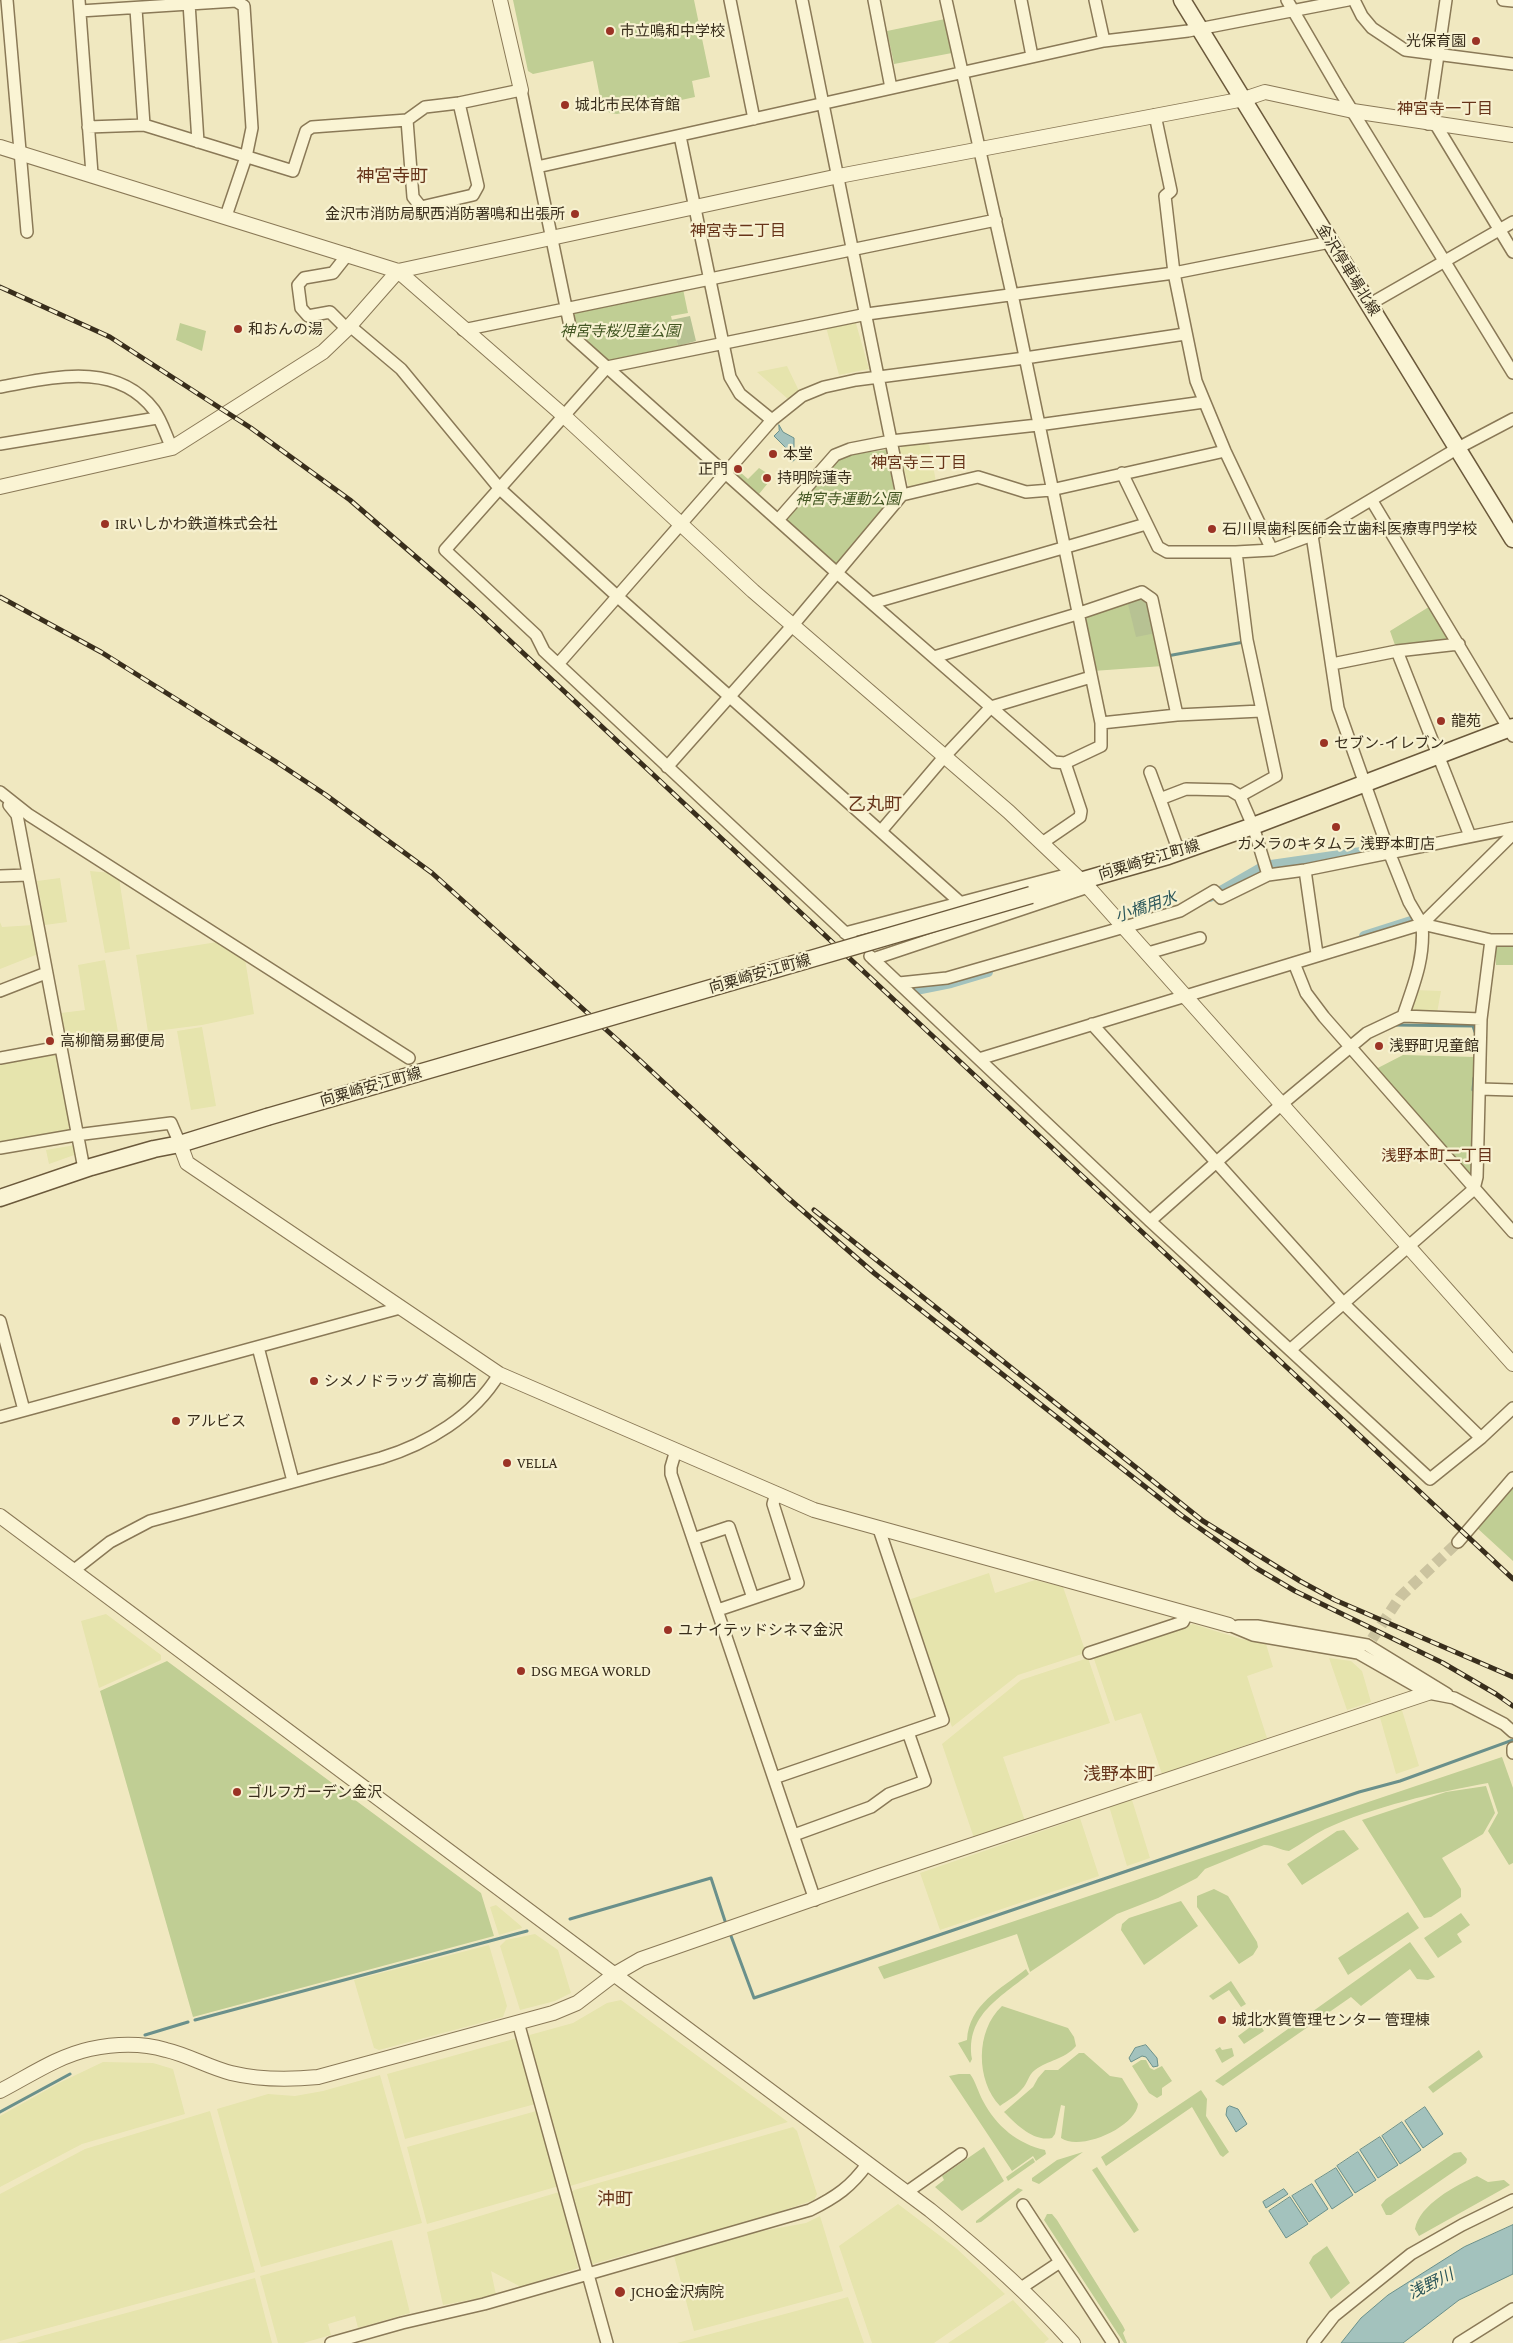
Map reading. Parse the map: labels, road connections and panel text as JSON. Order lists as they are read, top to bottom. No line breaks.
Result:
{"streets":{"main road":["金沢停車場北線","向粟崎安江町線"]},"districts":["神宮寺一丁目","神宮寺町","神宮寺二丁目","神宮寺三丁目","乙丸町","浅野本町二丁目","浅野本町","沖町"],"water":["小橋用水","浅野川"],"parks":["神宮寺桜児童公園","神宮寺運動公園"],"places":["市立鳴和中学校","光保育園","城北市民体育館","金沢市消防局駅西消防署鳴和出張所","和おんの湯","本堂","正門","持明院蓮寺","IRいしかわ鉄道株式会社","石川県歯科医師会立歯科医療専門学校","龍苑","セブン-イレブン","カメラのキタムラ 浅野本町店","高柳簡易郵便局","浅野町児童館","シメノドラッグ 高柳店","アルビス","VELLA","ユナイテッドシネマ金沢","DSG MEGA WORLD","ゴルフガーデン金沢","城北水質管理センター 管理棟","JCHO金沢病院"]}
